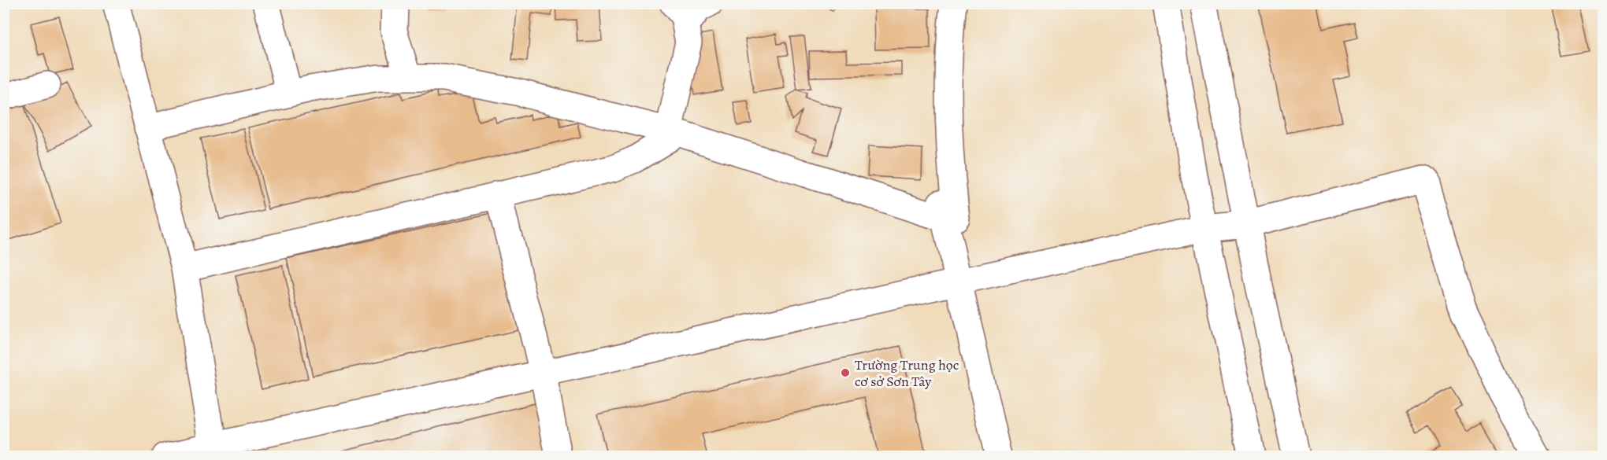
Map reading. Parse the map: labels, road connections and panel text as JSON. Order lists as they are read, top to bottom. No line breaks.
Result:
{"places":["Trường Trung học cơ sở Sơn Tây"]}
